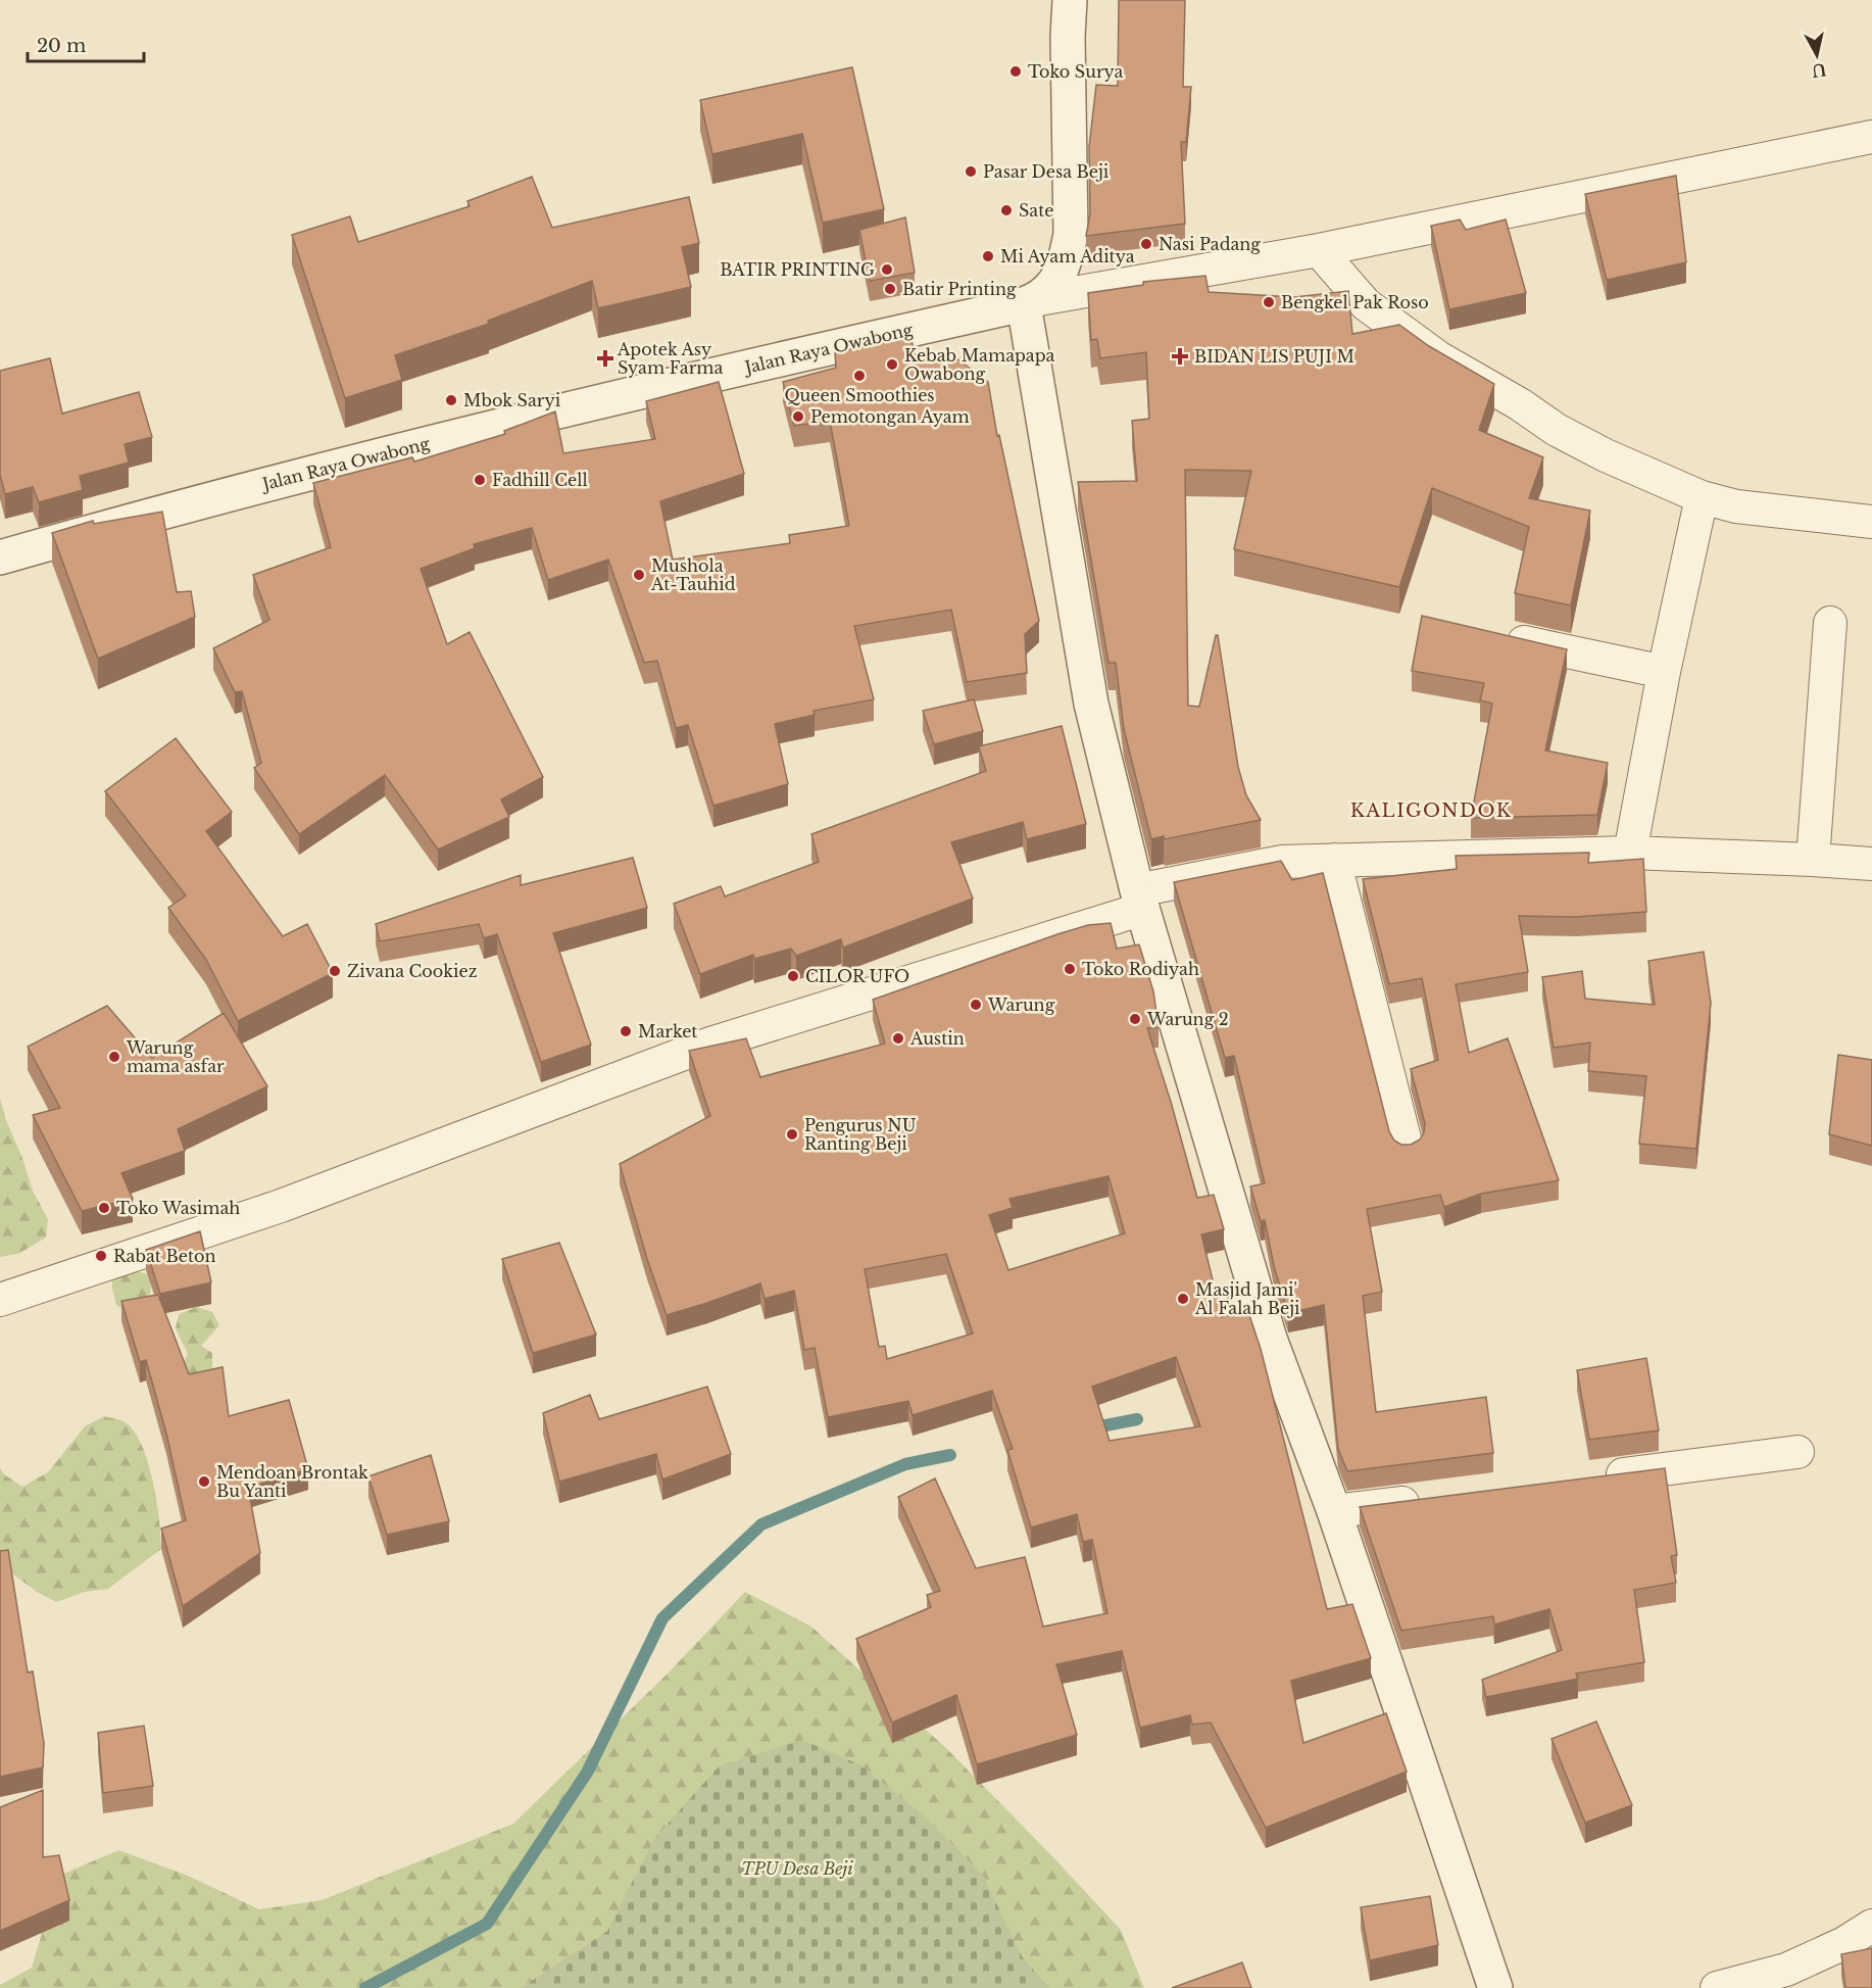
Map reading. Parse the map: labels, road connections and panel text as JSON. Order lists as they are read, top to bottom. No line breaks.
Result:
{"streets":{"street":["Jalan Raya Owabong"]},"districts":["KALIGONDOK"],"parks":["TPU Desa Beji"],"places":{"other":["Toko Surya","Pasar Desa Beji","Sate","Nasi Padang","Mi Ayam Aditya","BATIR PRINTING","Batir Printing","Bengkel Pak Roso","Kebab Mamapapa Owabong","Queen Smoothies","Mbok Saryi","Pemotongan Ayam","Fadhill Cell","Mushola At-Tauhid","Toko Rodiyah","Zivana Cookiez","CILOR UFO","Warung","Warung 2","Market","Austin","Warung mama asfar","Pengurus NU Ranting Beji","Toko Wasimah","Rabat Beton","Masjid Jami' Al Falah Beji","Mendoan Brontak Bu Yanti"],"health":["BIDAN LIS PUJI M","Apotek Asy Syam Farma"]},"scale_bar":"20 m","north":"bottom"}
